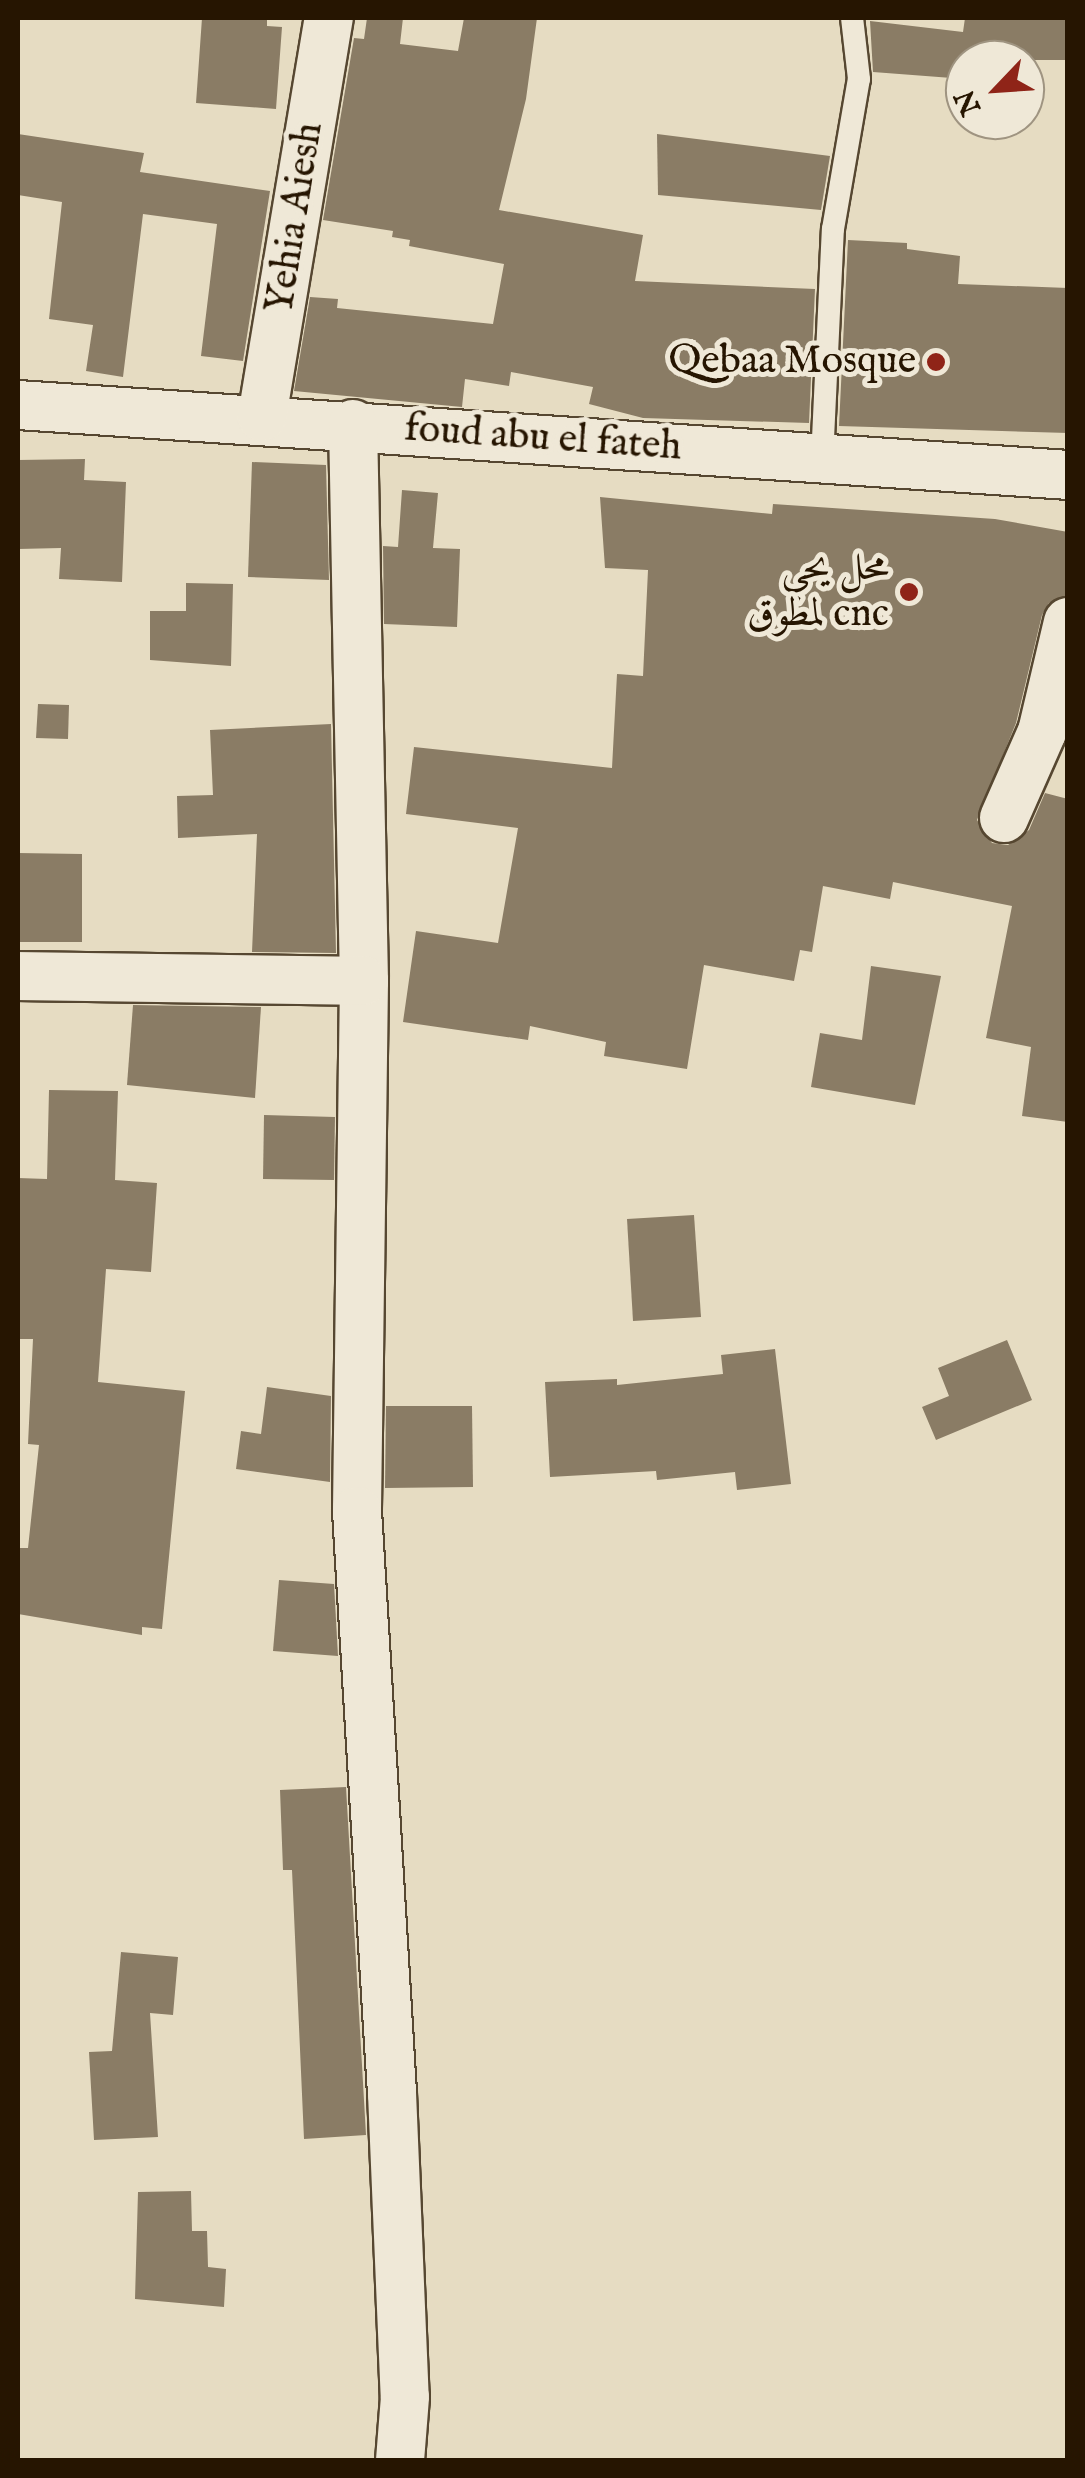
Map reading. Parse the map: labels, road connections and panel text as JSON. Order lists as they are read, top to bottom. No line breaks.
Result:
{"streets":{"street":["Yehia Aiesh","foud abu el fateh"]},"crossings":[["Yehia Aiesh","foud abu el fateh"]],"places":["Qebaa Mosque","محل يحي لمطوق cnc"],"north":"bottom left"}
